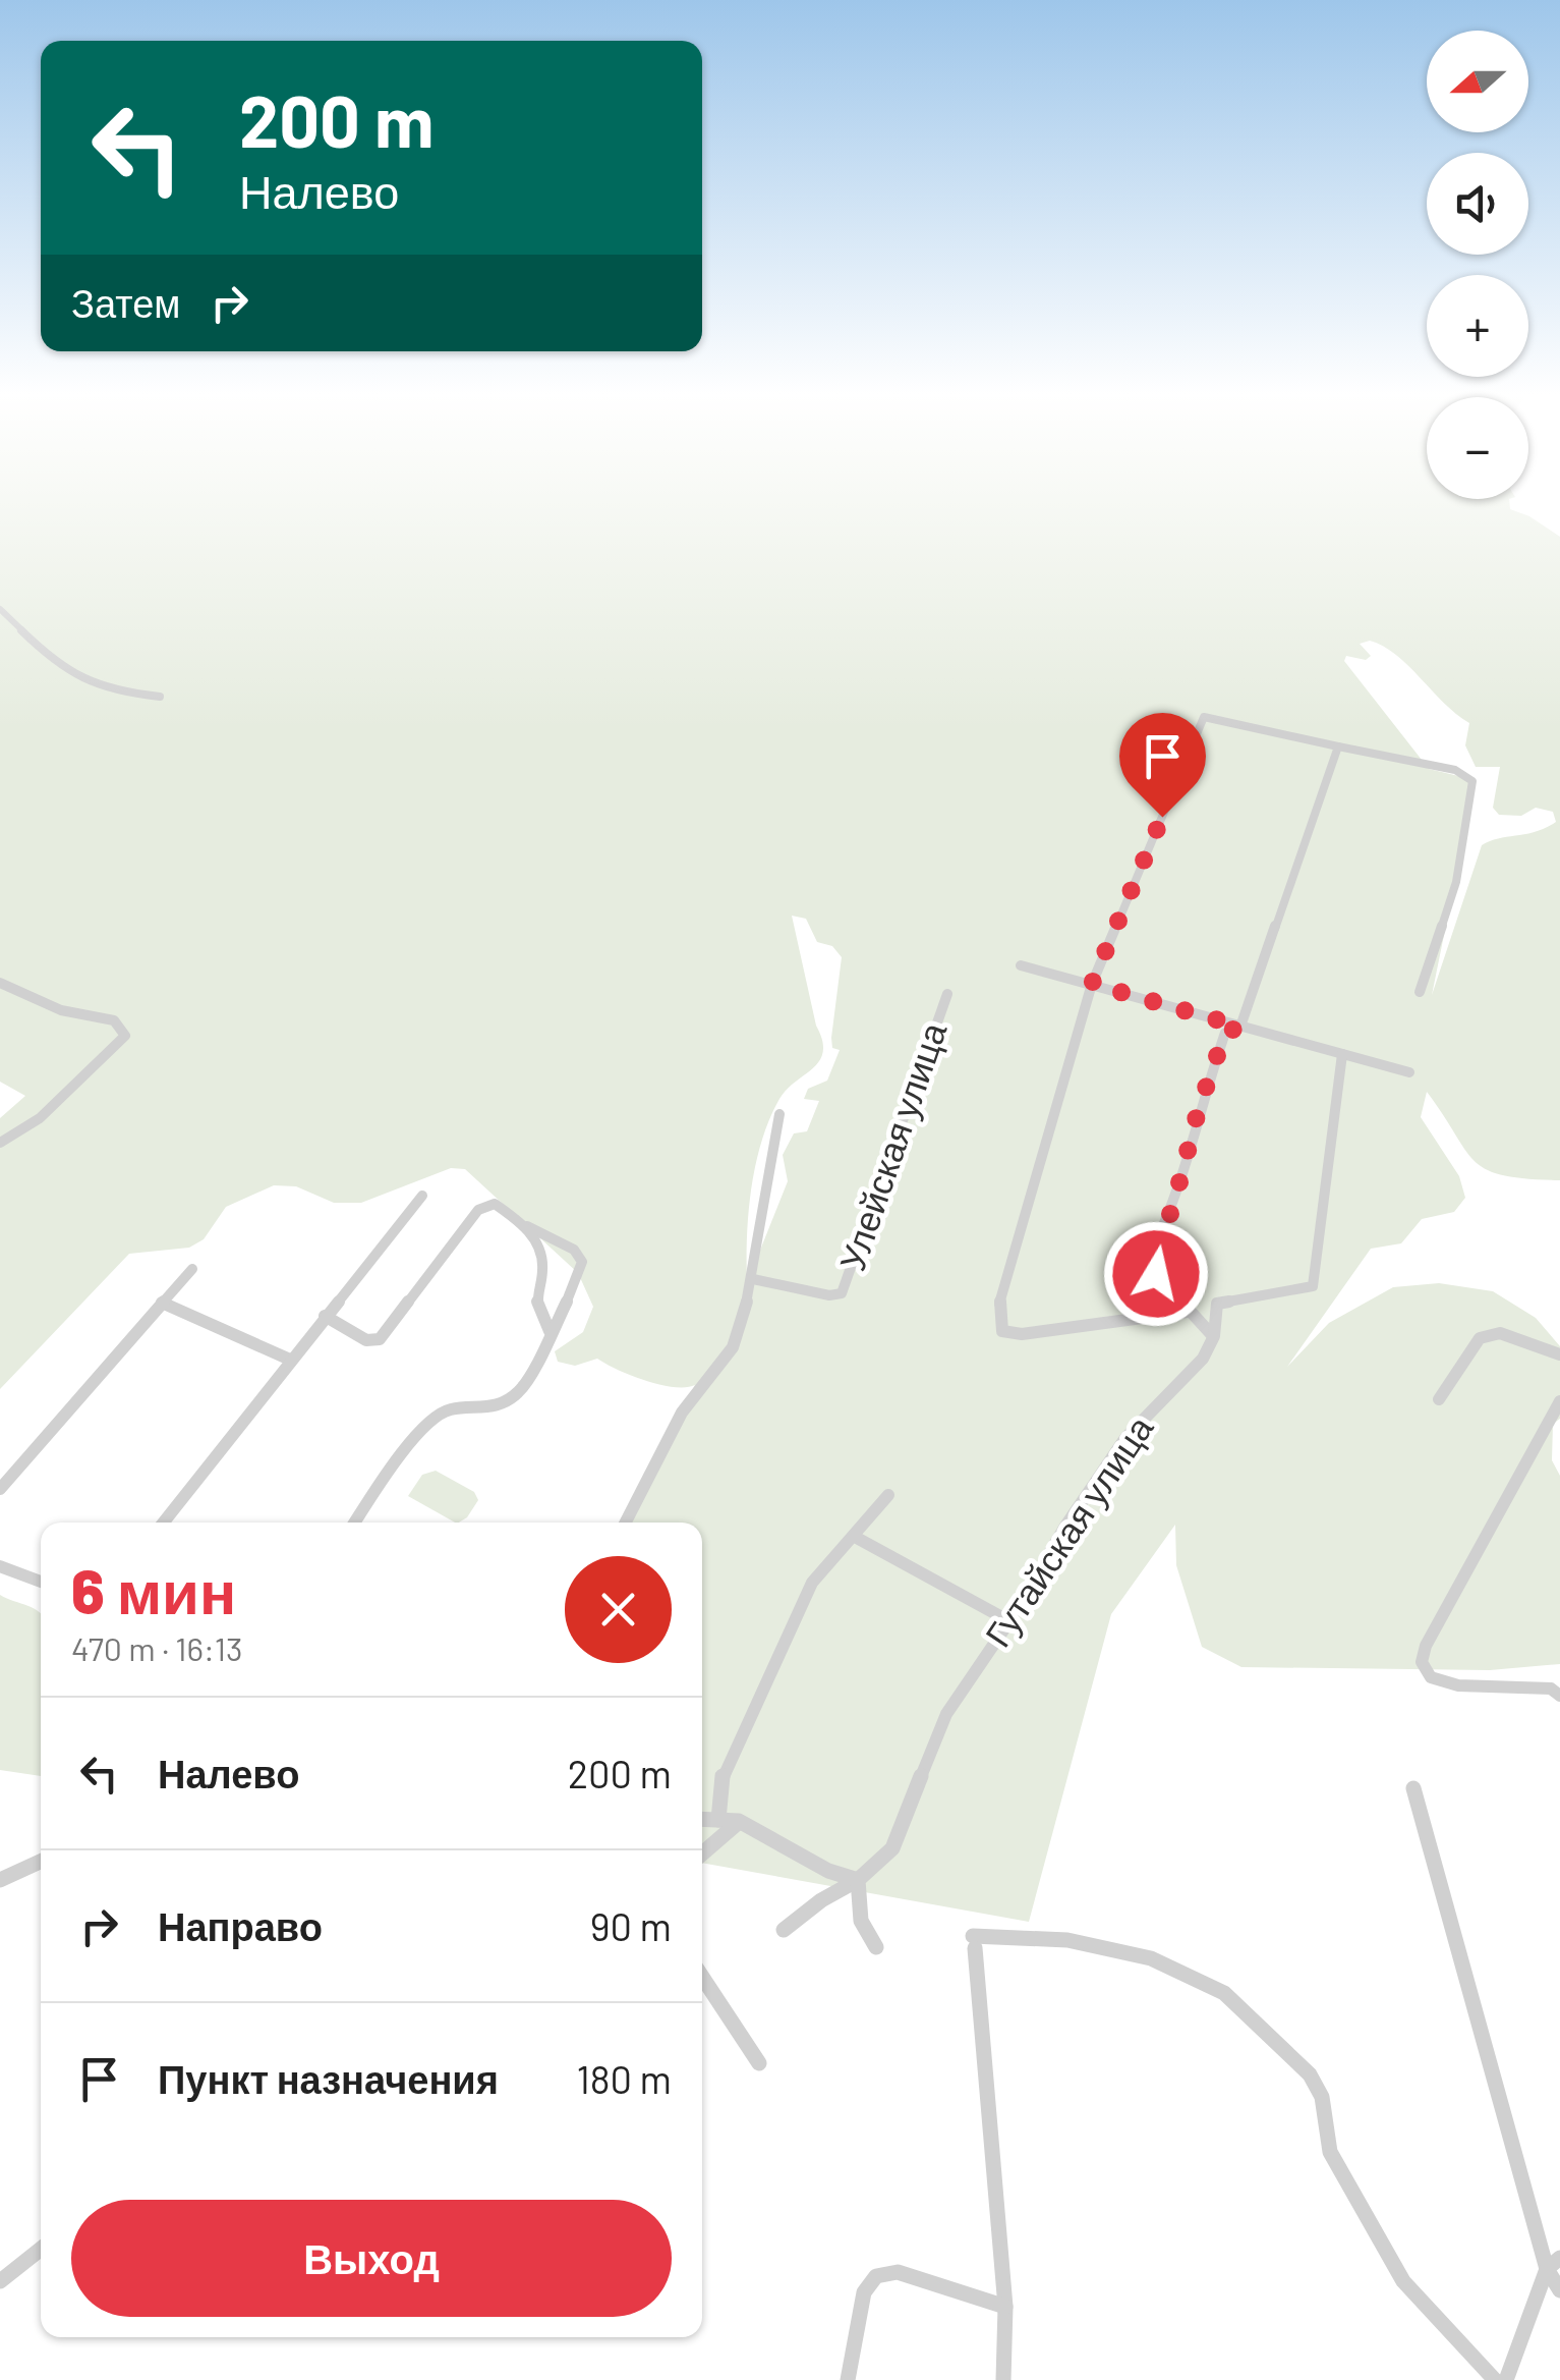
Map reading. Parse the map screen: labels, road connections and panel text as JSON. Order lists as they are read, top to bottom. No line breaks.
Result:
{"streets":{"street":["Улейская улица","Гутайская улица"]},"north":"left","page":{"map_buttons":["+","−"],"turn":["200 m","Налево"],"then":"Затем","heading":["6 мин","470 m · 16:13"],"list":[{"name":"Налево","value":"200 m"},{"name":"Направо","value":"90 m"},{"name":"Пункт назначения","value":"180 m"}],"buttons":"Выход"}}
